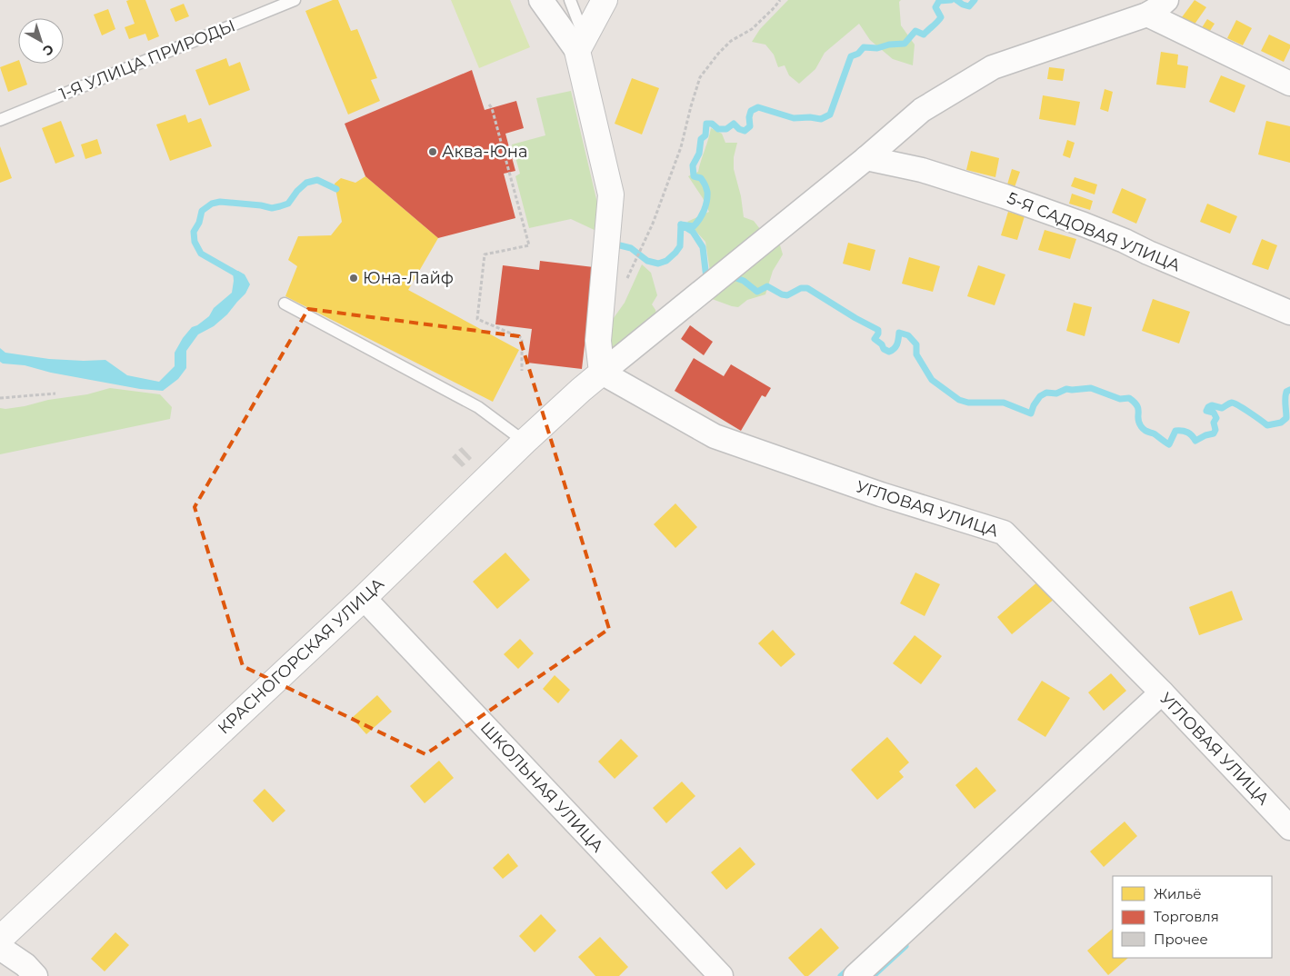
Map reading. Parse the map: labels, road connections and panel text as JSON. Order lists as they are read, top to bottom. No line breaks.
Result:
{"streets":{"street":["5-Я САДОВАЯ УЛИЦА","УГЛОВАЯ УЛИЦА","КРАСНОГОРСКАЯ УЛИЦА","ШКОЛЬНАЯ УЛИЦА"],"lane":["1-Я УЛИЦА ПРИРОДЫ"]},"crossings":[["УГЛОВАЯ УЛИЦА","КРАСНОГОРСКАЯ УЛИЦА"],["КРАСНОГОРСКАЯ УЛИЦА","ШКОЛЬНАЯ УЛИЦА"]],"places":["Аква-Юна","Юна-Лайф"],"legend":["Жильё","Торговля","Прочее"],"north":"bottom right"}
